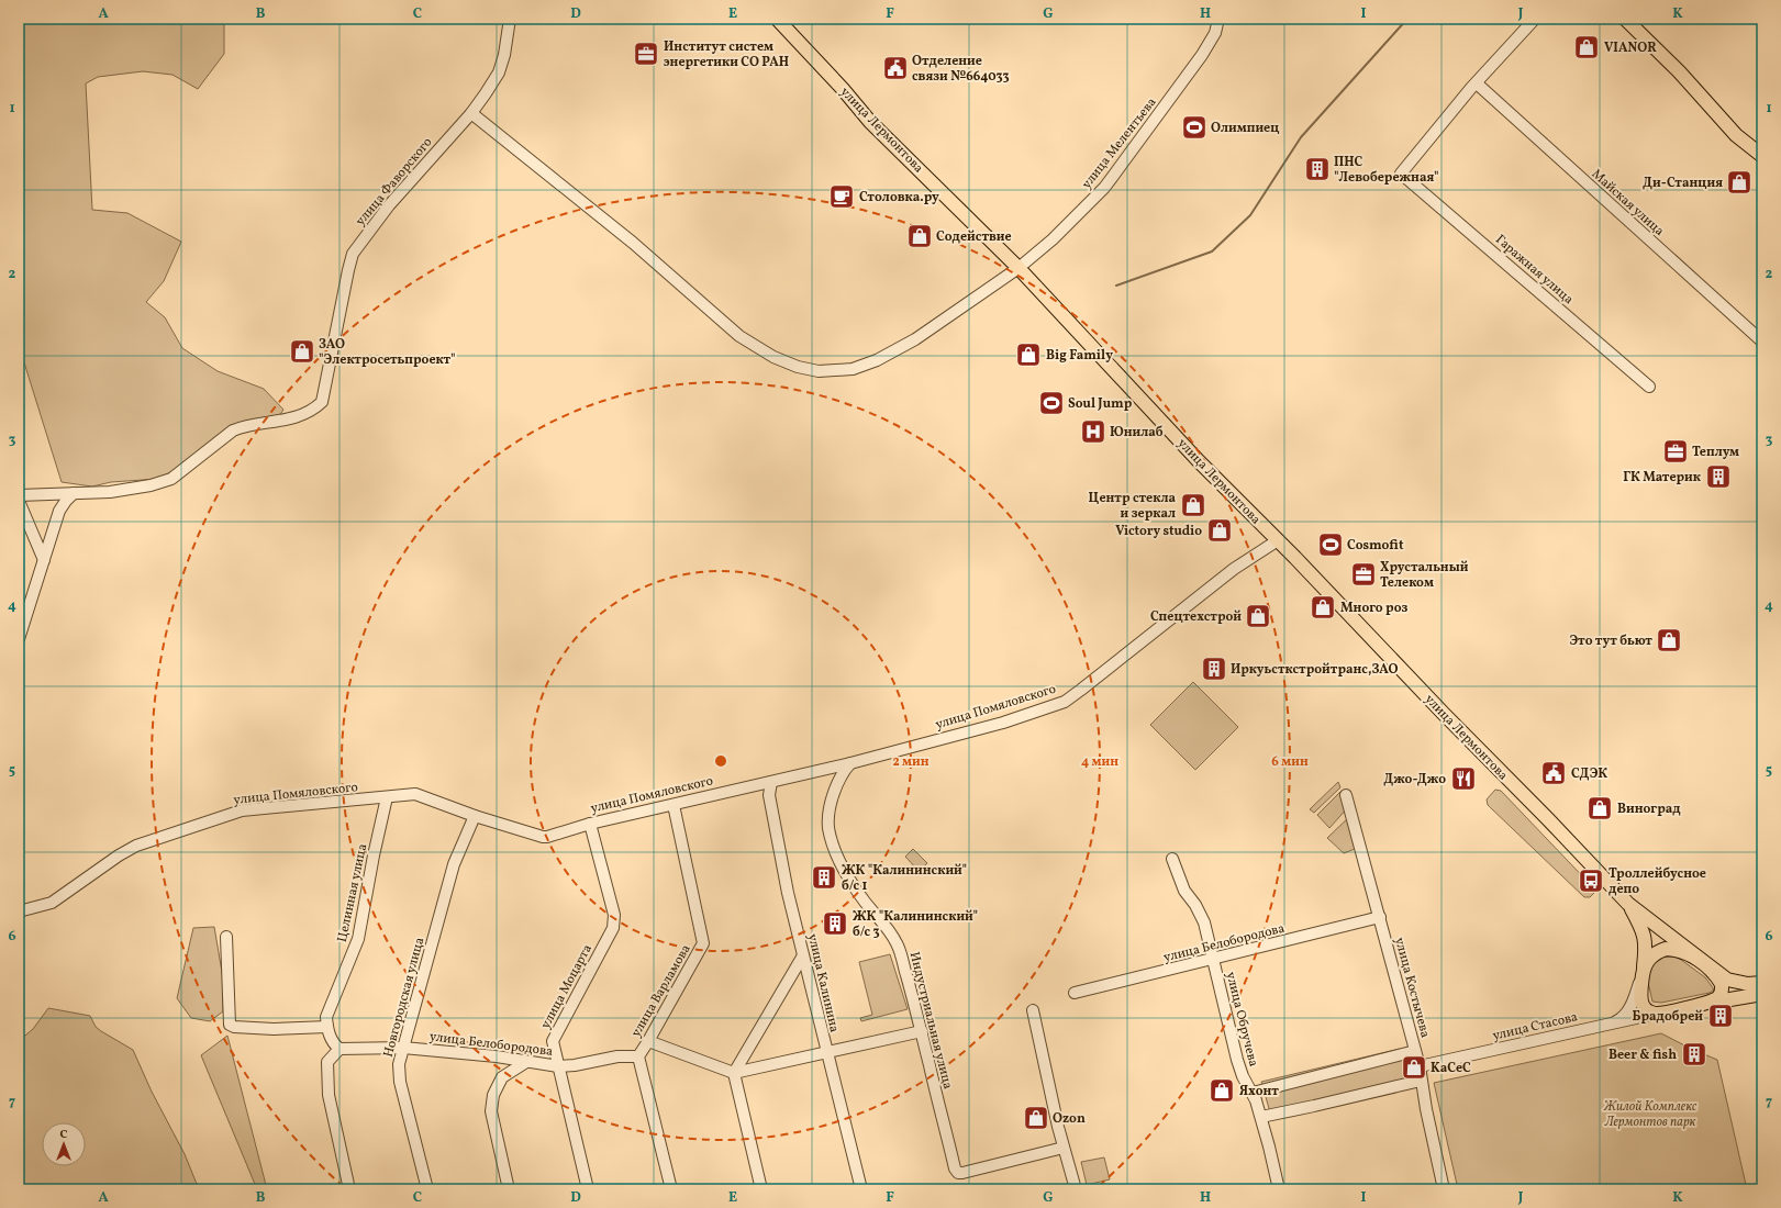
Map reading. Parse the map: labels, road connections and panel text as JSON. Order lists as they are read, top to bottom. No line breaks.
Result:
{"streets":{"main road":["улица Лермонтова"],"street":["улица Мелентьева","улица Фаворского","Майская улица","Гаражная улица","улица Помяловского","Целинная улица","улица Белобородова","улица Калинина","улица Моцарта","улица Костычева","улица Варламова","Новгородская улица","улица Обручева","Индустриальная улица","улица Стасова"]},"crossings":[["улица Лермонтова","улица Мелентьева"],["улица Лермонтова","улица Помяловского"],["улица Лермонтова","улица Стасова"],["улица Мелентьева","улица Фаворского"],["Майская улица","Гаражная улица"],["улица Помяловского","Целинная улица"],["улица Помяловского","улица Калинина"],["улица Помяловского","улица Моцарта"],["улица Помяловского","улица Варламова"],["улица Помяловского","Новгородская улица"],["улица Помяловского","Индустриальная улица"],["улица Белобородова","улица Моцарта"],["улица Белобородова","улица Костычева"],["улица Белобородова","улица Варламова"],["улица Белобородова","Новгородская улица"],["улица Белобородова","улица Обручева"],["улица Костычева","улица Стасова"]],"parks":["Жилой Комплекс Лермонтов парк"],"places":{"shop":["VIANOR","Ди-Станция","Содействие","ЗАО \"Электросетьпроект\"","Big Family","Центр стекла и зеркал","Victory studio","Много роз","Спецтехстрой","Это тут бьют","Виноград","KaCeC","Яхонт","Ozon"],"office":["Институт систем энергетики СО РАН","Теплум","Хрустальный Телеком"],"public building":["Отделение связи №664033","СДЭК"],"sports":["Олимпиец","Soul Jump","Cosmofit"],"building":["ПНС \"Левобережная\"","ГК Материк","Иркуьсткстройтранс,ЗАО","ЖК \"Калининский\" б/с 1","ЖК \"Калининский\" б/с 3","Брадобрей","Beer & fish"],"cafe":["Столовка.ру"],"hospital":["Юнилаб"],"restaurant":["Джо-Джо"],"bus stop":["Троллейбусное депо"]},"north":"top","grid":{"columns":["A","B","C","D","E","F","G","H","I","J","K"],"rows":["1","2","3","4","5","6","7"]},"rings":["2 мин","4 мин","6 мин"]}
